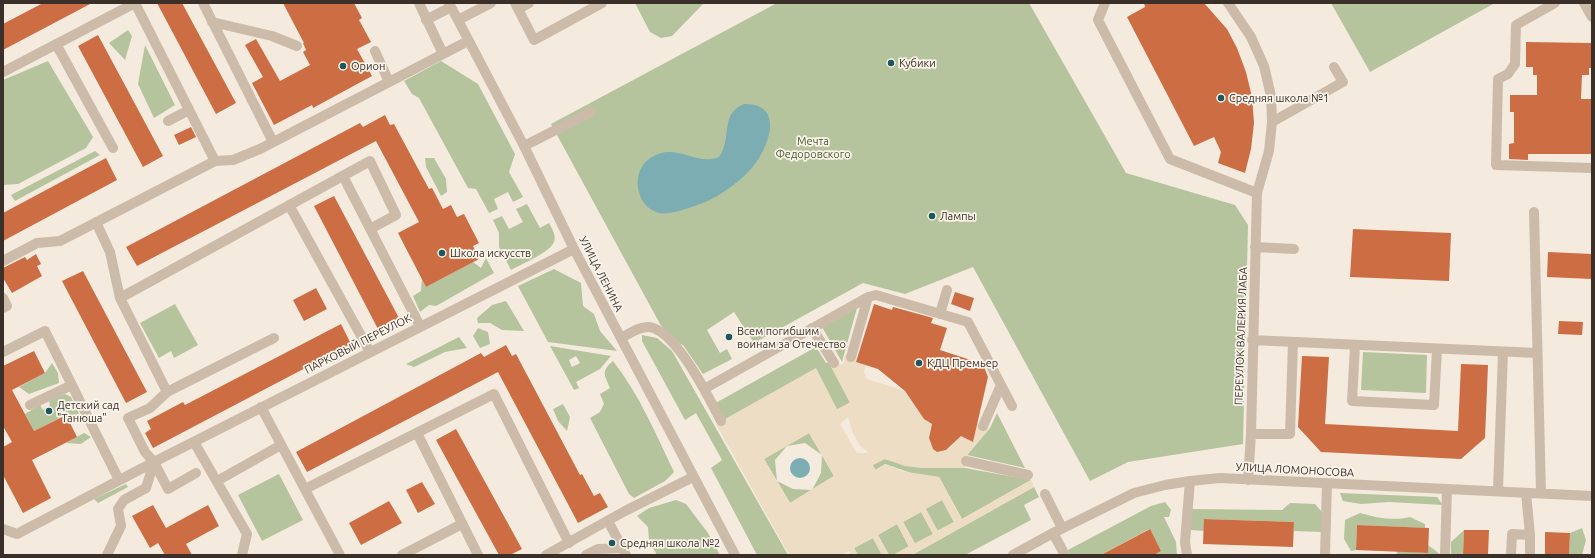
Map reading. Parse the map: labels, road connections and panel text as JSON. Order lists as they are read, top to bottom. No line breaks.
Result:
{"streets":{"street":["УЛИЦА ЛЕНИНА","ПЕРЕУЛОК ВАЛЕРИЯ ЛАБА","ПАРКОВЫЙ ПЕРЕУЛОК","УЛИЦА ЛОМОНОСОВА"]},"crossings":[["УЛИЦА ЛЕНИНА","ПАРКОВЫЙ ПЕРЕУЛОК"],["ПЕРЕУЛОК ВАЛЕРИЯ ЛАБА","УЛИЦА ЛОМОНОСОВА"]],"parks":["Мечта Федоровского"],"places":["Кубики","Орион","Средняя школа №1","Лампы","Школа искусств","Всем погибшим воинам за Отечество","КДЦ Премьер","Детский сад \"Танюша\"","Средняя школа №2"]}
